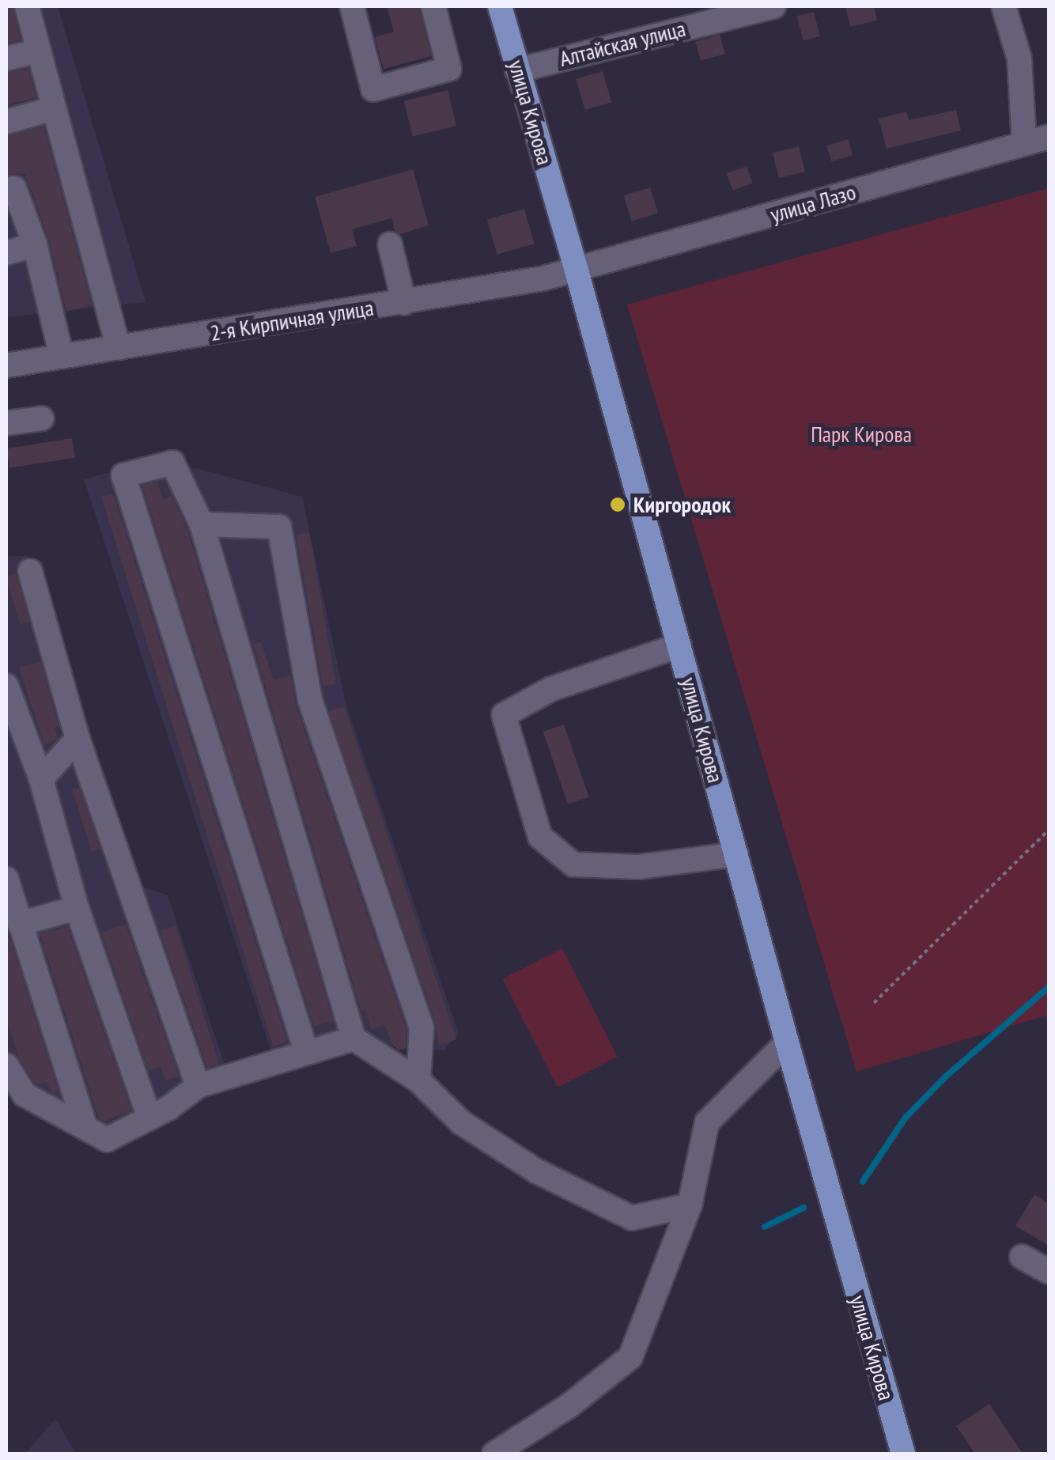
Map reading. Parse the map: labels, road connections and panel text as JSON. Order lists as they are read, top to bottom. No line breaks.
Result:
{"streets":{"main road":["улица Кирова"],"street":["Алтайская улица","улица Лазо","2-я Кирпичная улица"]},"crossings":[["Алтайская улица","улица Кирова"],["улица Кирова","улица Лазо"],["улица Кирова","2-я Кирпичная улица"],["улица Лазо","2-я Кирпичная улица"]],"parks":["Парк Кирова"],"places":["Киргородок"]}
